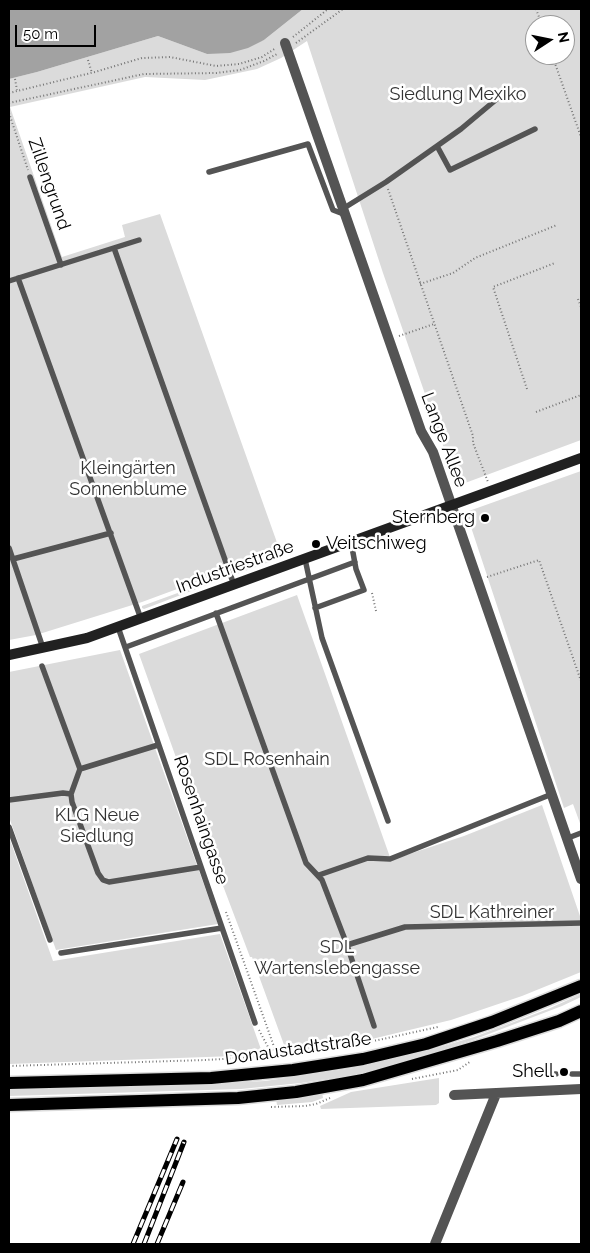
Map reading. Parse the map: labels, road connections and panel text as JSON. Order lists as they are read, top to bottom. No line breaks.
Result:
{"streets":{"main road":["Donaustadtstraße"],"street":["Lange Allee","Industriestraße"],"lane":["Zillengrund","Rosenhaingasse"]},"crossings":[["Lange Allee","Industriestraße"],["Industriestraße","Rosenhaingasse"]],"parks":["Siedlung Mexiko","Kleingärten Sonnenblume","SDL Rosenhain","KLG Neue Siedlung","SDL Kathreiner","SDL Wartenslebengasse"],"places":["Sternberg","Veitschiweg","Shell"],"scale_bar":"50 m","north":"right"}
